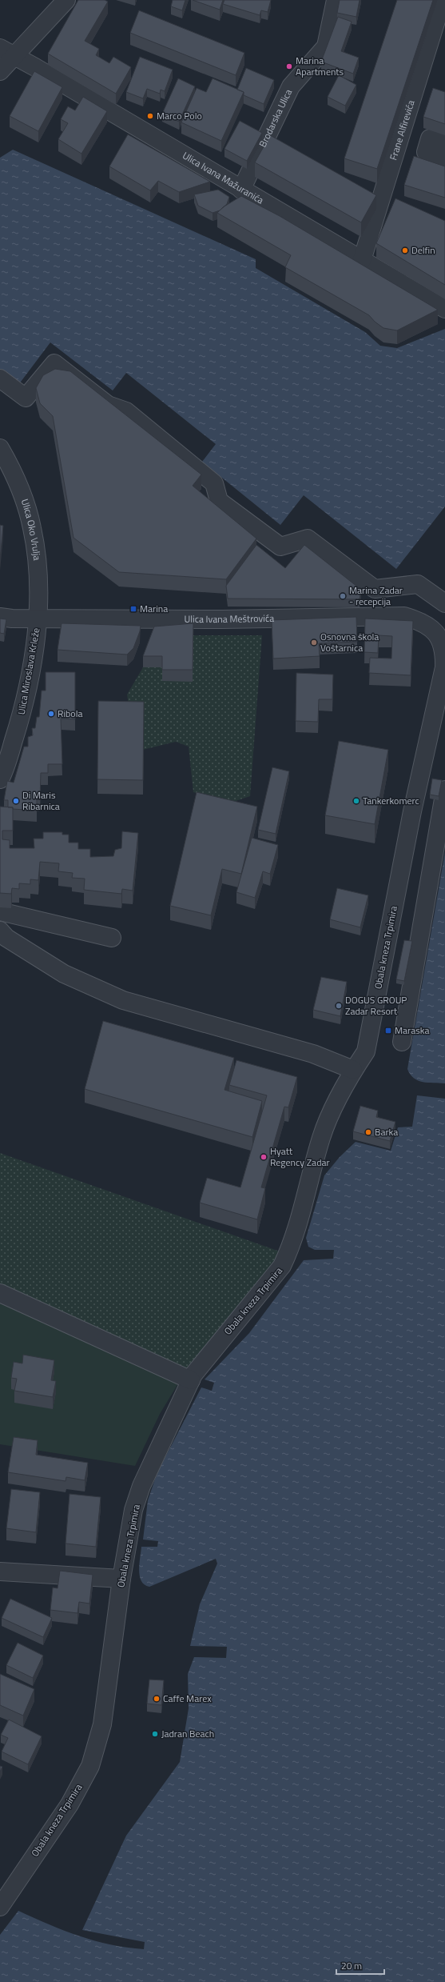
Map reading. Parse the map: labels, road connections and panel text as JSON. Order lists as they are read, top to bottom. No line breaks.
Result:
{"streets":{"street":["Brodarska Ulica","Frane Alfirevića","Ulica Ivana Mažuranića","Ulica Oko Vrulja","Ulica Ivana Meštrovića","Ulica Miroslava Krleže","Obala kneza Trpimira"]},"crossings":[["Brodarska Ulica","Ulica Ivana Mažuranića"],["Frane Alfirevića","Ulica Ivana Mažuranića"],["Ulica Oko Vrulja","Ulica Ivana Meštrovića"],["Ulica Oko Vrulja","Ulica Miroslava Krleže"],["Ulica Ivana Meštrovića","Ulica Miroslava Krleže"],["Ulica Ivana Meštrovića","Obala kneza Trpimira"]],"places":{"other":["Marina Apartments","Marco Polo","Delfin","Marina Zadar - recepcija","Osnovna škola Voštarnica","Ribola","Di Maris Ribarnica","Tankerkomerc","DOGUS GROUP Zadar Resort","Barka","Hyatt Regency Zadar","Caffe Marex","Jadran Beach"],"transit":["Marina","Maraska"]},"scale_bar":"20 m"}
